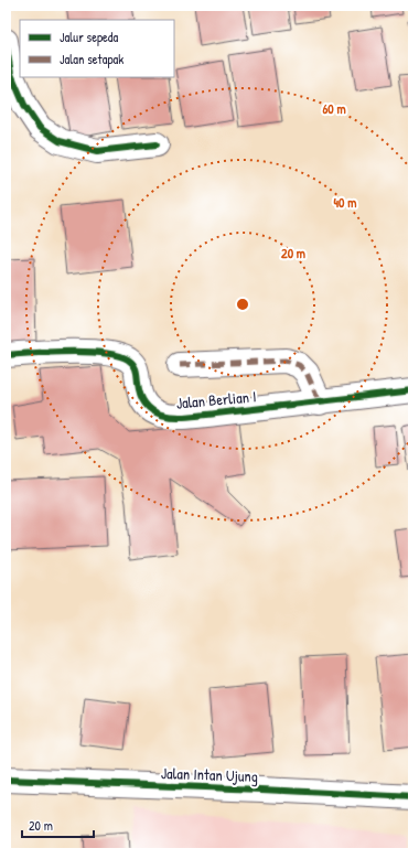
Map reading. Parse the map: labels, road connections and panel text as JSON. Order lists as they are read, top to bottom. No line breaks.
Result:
{"streets":{"street":["Jalan Berlian I","Jalan Intan Ujung"]},"legend":["Jalur sepeda","Jalan setapak"],"scale_bar":"20 m","rings":["60 m","40 m","20 m"]}
